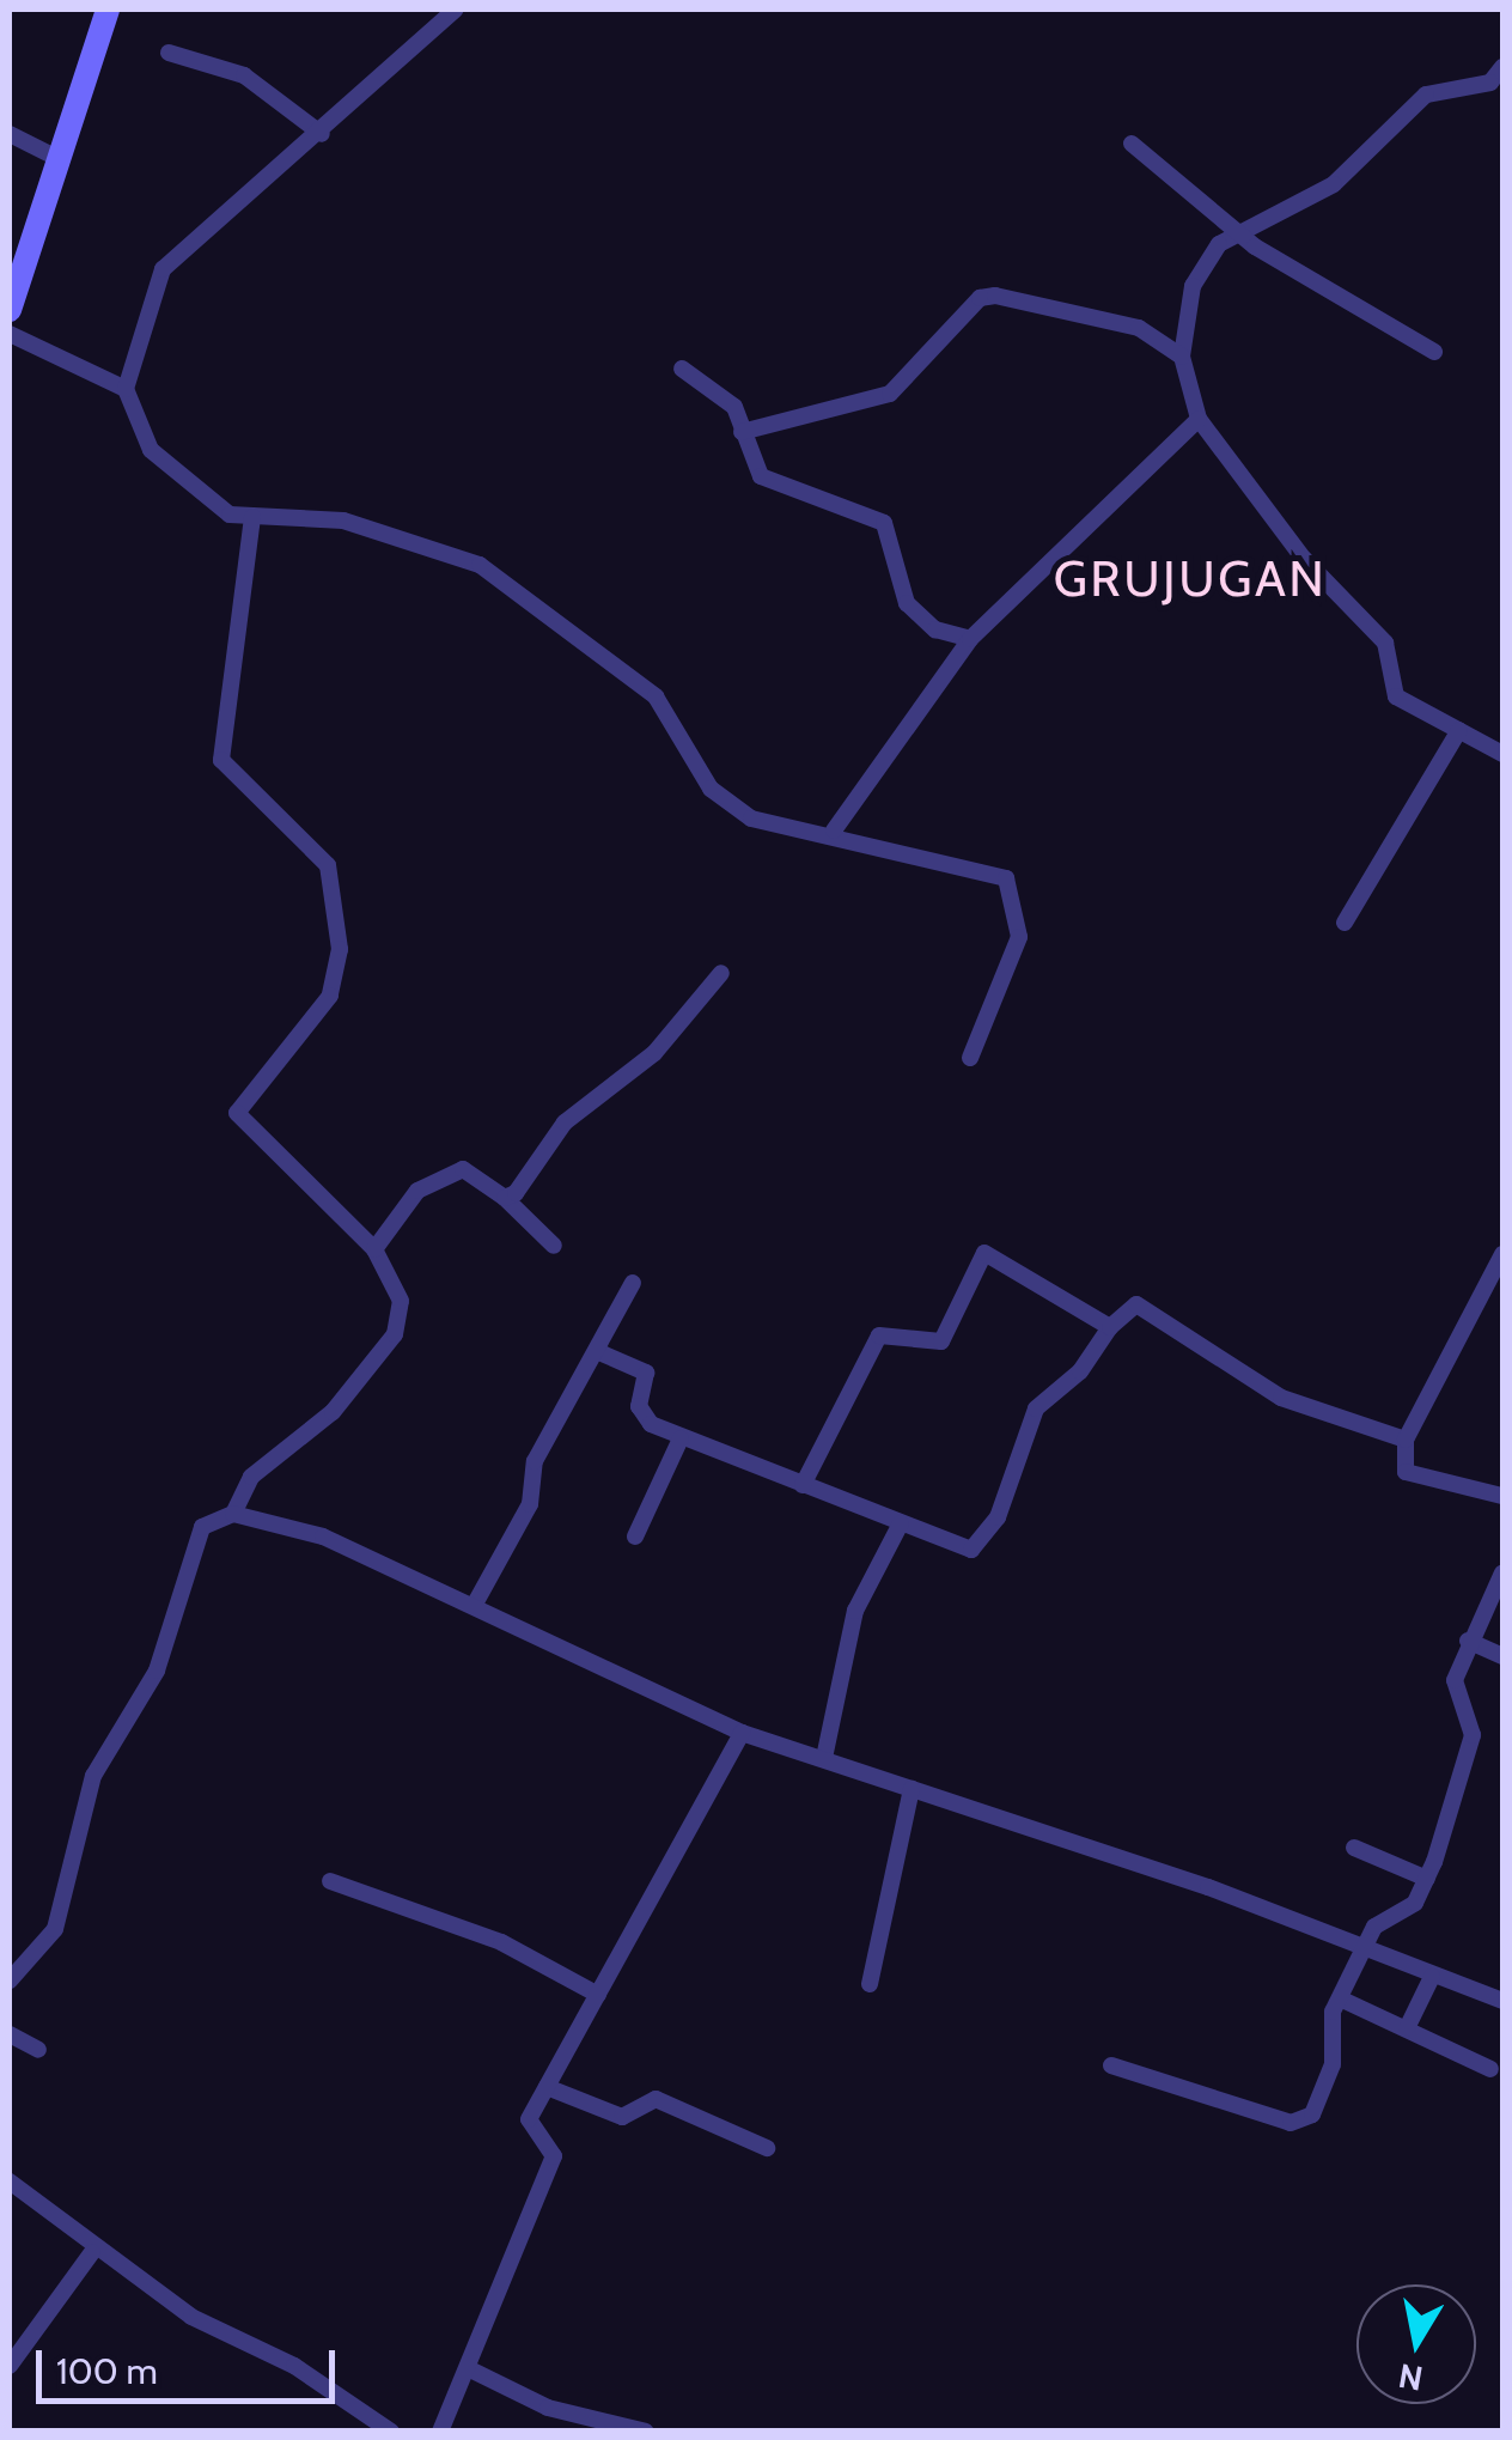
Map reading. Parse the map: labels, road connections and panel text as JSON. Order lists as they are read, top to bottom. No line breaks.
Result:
{"districts":["GRUJUGAN"],"scale_bar":"100 m","north":"bottom"}
